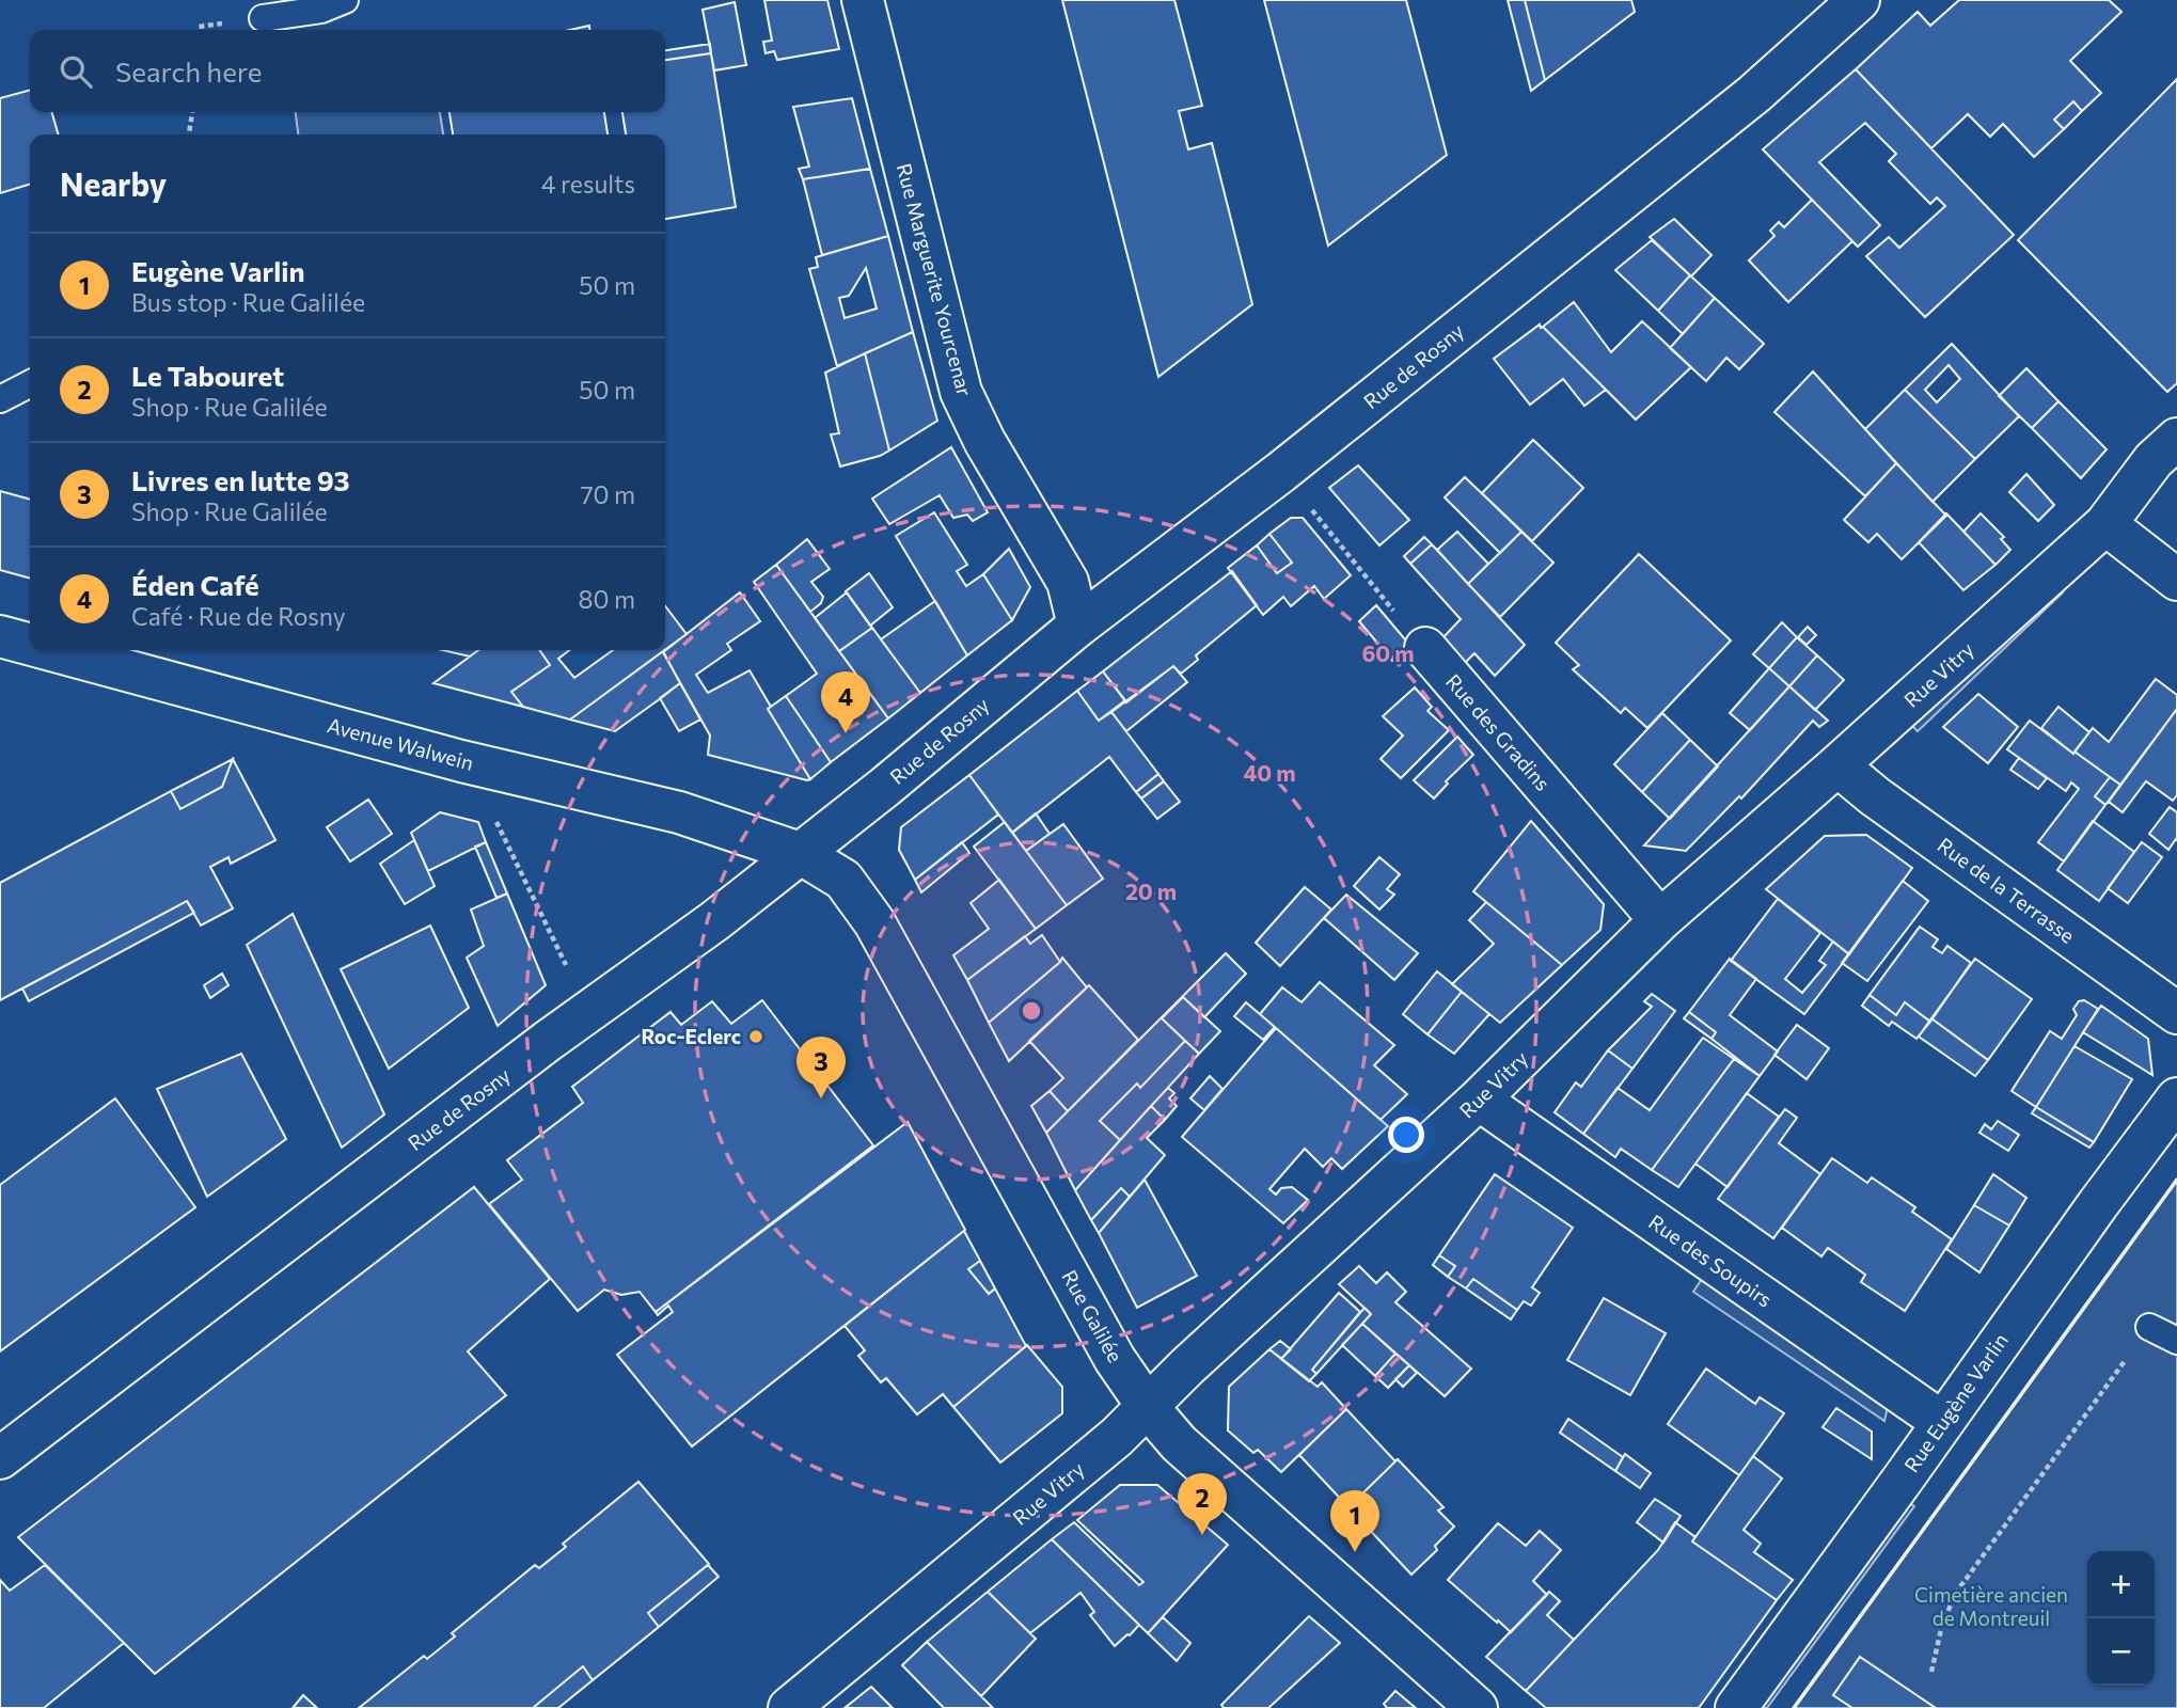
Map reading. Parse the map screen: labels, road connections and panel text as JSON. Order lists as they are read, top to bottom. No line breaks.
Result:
{"streets":{"street":["Rue Marguerite Yourcenar","Rue de Rosny","Rue Vitry","Rue des Gradins","Avenue Walwein","Rue de la Terrasse","Rue des Soupirs","Rue Galilée","Rue Eugène Varlin"]},"crossings":[["Rue Marguerite Yourcenar","Rue de Rosny"],["Rue de Rosny","Avenue Walwein"],["Rue de Rosny","Rue Galilée"],["Rue Vitry","Rue des Gradins"],["Rue Vitry","Rue de la Terrasse"],["Rue Vitry","Rue des Soupirs"],["Rue Vitry","Rue Galilée"],["Avenue Walwein","Rue Galilée"],["Rue des Soupirs","Rue Eugène Varlin"]],"parks":["Cimetière ancien de Montreuil"],"places":["Roc-Eclerc"],"page":{"search":"Search here","heading":["Nearby","4 results"],"list":[{"mark":"1","name":"Eugène Varlin","note":"Bus stop · Rue Galilée","value":"50 m"},{"mark":"2","name":"Le Tabouret","note":"Shop · Rue Galilée","value":"50 m"},{"mark":"3","name":"Livres en lutte 93","note":"Shop · Rue Galilée","value":"70 m"},{"mark":"4","name":"Éden Café","note":"Café · Rue de Rosny","value":"80 m"}],"pins":["4","3","2","1"],"map_buttons":["+","−"]},"rings":["60 m","40 m","20 m"]}
